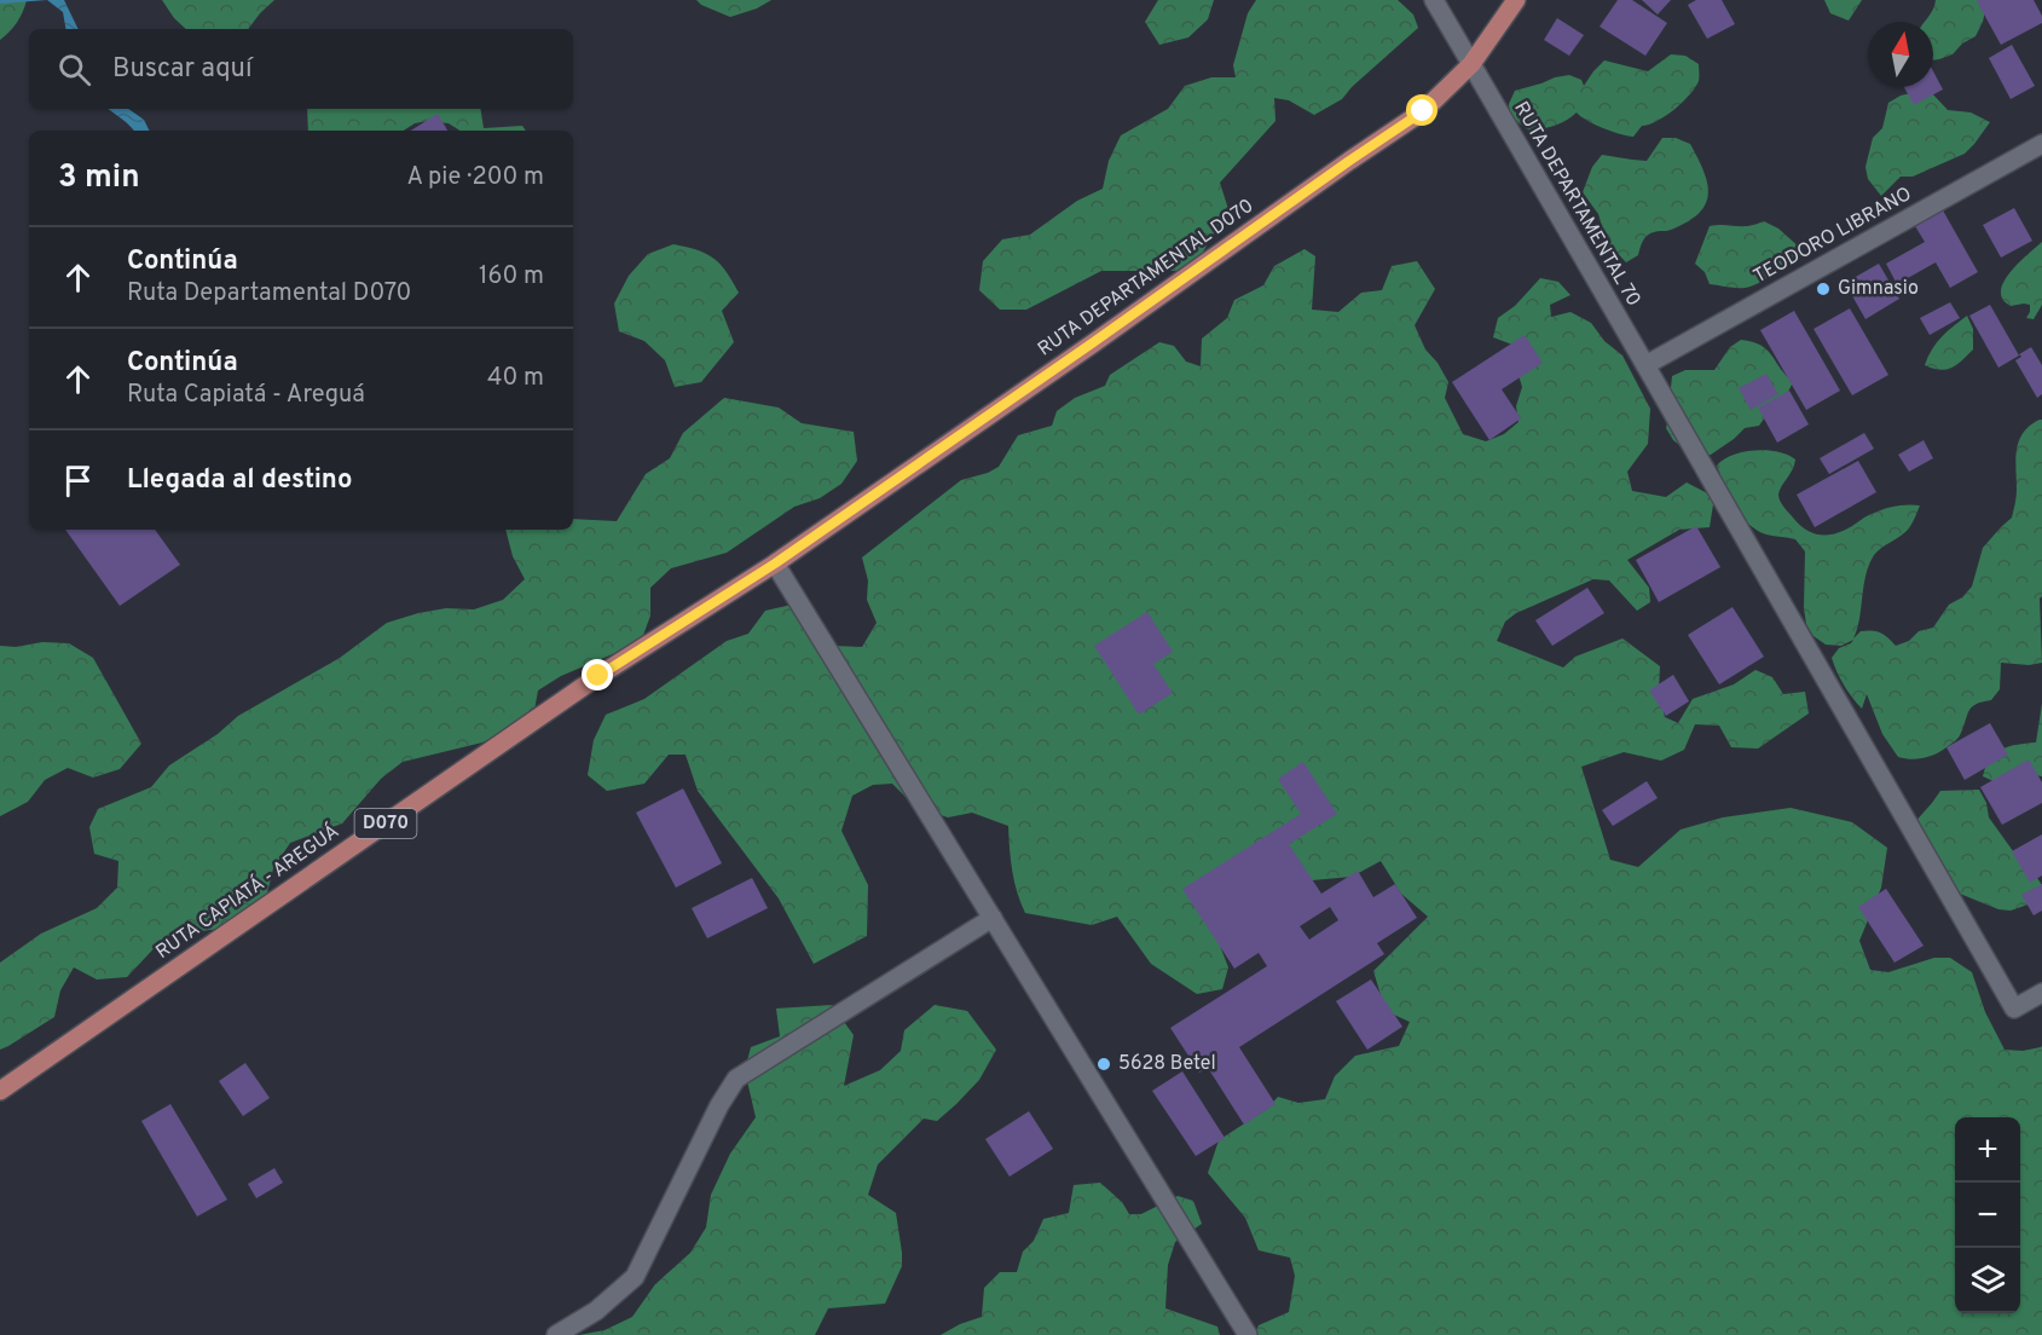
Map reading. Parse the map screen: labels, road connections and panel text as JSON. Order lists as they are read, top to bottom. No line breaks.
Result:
{"streets":{"main road":["RUTA DEPARTAMENTAL D070","D070","RUTA CAPIATÁ - AREGUÁ"],"street":["RUTA DEPARTAMENTAL 70","TEODORO LIBRANO"]},"crossings":[["RUTA DEPARTAMENTAL 70","TEODORO LIBRANO"],["RUTA DEPARTAMENTAL 70","RUTA DEPARTAMENTAL D070"],["RUTA DEPARTAMENTAL D070","RUTA CAPIATÁ - AREGUÁ"]],"places":["Gimnasio","5628 Betel"],"north":"top","page":{"search":"Buscar aquí","heading":["3 min","A pie · 200 m"],"list":[["Continúa","Ruta Departamental D070","160 m"],["Continúa","Ruta Capiatá - Areguá","40 m"],"Llegada al destino"],"map_buttons":["+","−"]}}
